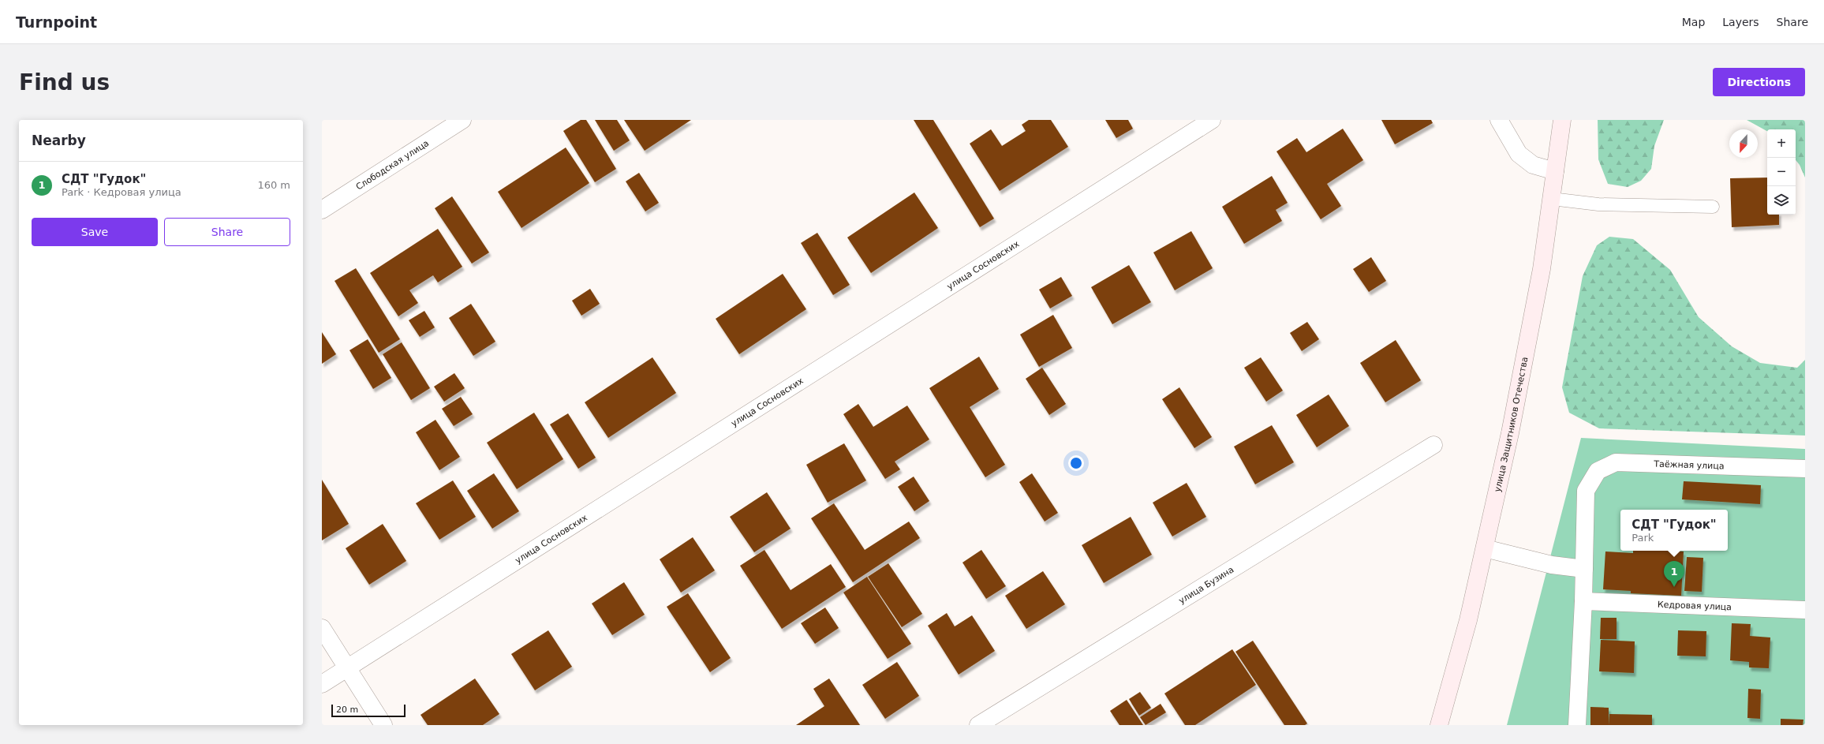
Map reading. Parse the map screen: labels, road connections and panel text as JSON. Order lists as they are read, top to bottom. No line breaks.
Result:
{"streets":{"main road":["улица Защитников Отечества"],"street":["Слободская улица","улица Сосновских","Таёжная улица","улица Бузина","Кедровая улица"]},"scale_bar":"20 m","north":"bottom","page":{"header":"Turnpoint","nav":["Map","Layers","Share"],"buttons":["Directions",["Save","Share"]],"title":"Find us","heading":"Nearby","map_buttons":["+","−"],"list":[{"mark":"1","name":"СДТ \"Гудок\"","note":"Park · Кедровая улица","value":"160 m"}],"popup":["СДТ \"Гудок\"","Park"],"pins":"1","scale":"20 m"}}
